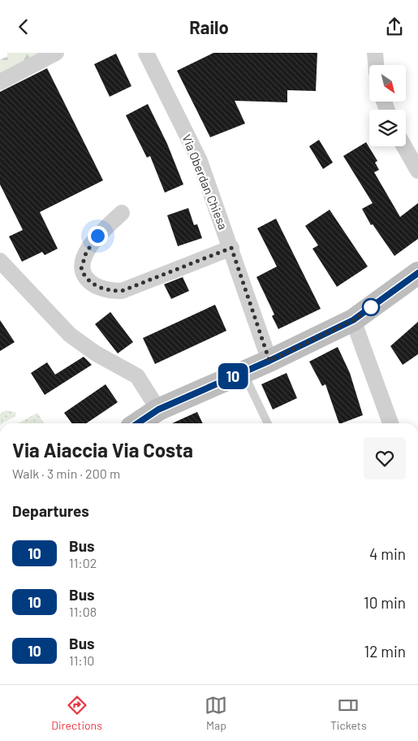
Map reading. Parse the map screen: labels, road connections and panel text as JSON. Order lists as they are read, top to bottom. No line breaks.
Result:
{"streets":{"street":["Via Oberdan Chiesa"]},"lines":["bus line 10"],"north":"bottom right","page":{"header":"Railo","on_map":"10","heading":[["Via Aiaccia Via Costa","Walk · 3 min · 200 m"],"Departures"],"list":[{"mark":"10","name":"Bus","note":"11:02","value":"4 min"},{"mark":"10","name":"Bus","note":"11:08","value":"10 min"},{"mark":"10","name":"Bus","note":"11:10","value":"12 min"}],"tabs":["Directions","Map","Tickets"]}}
